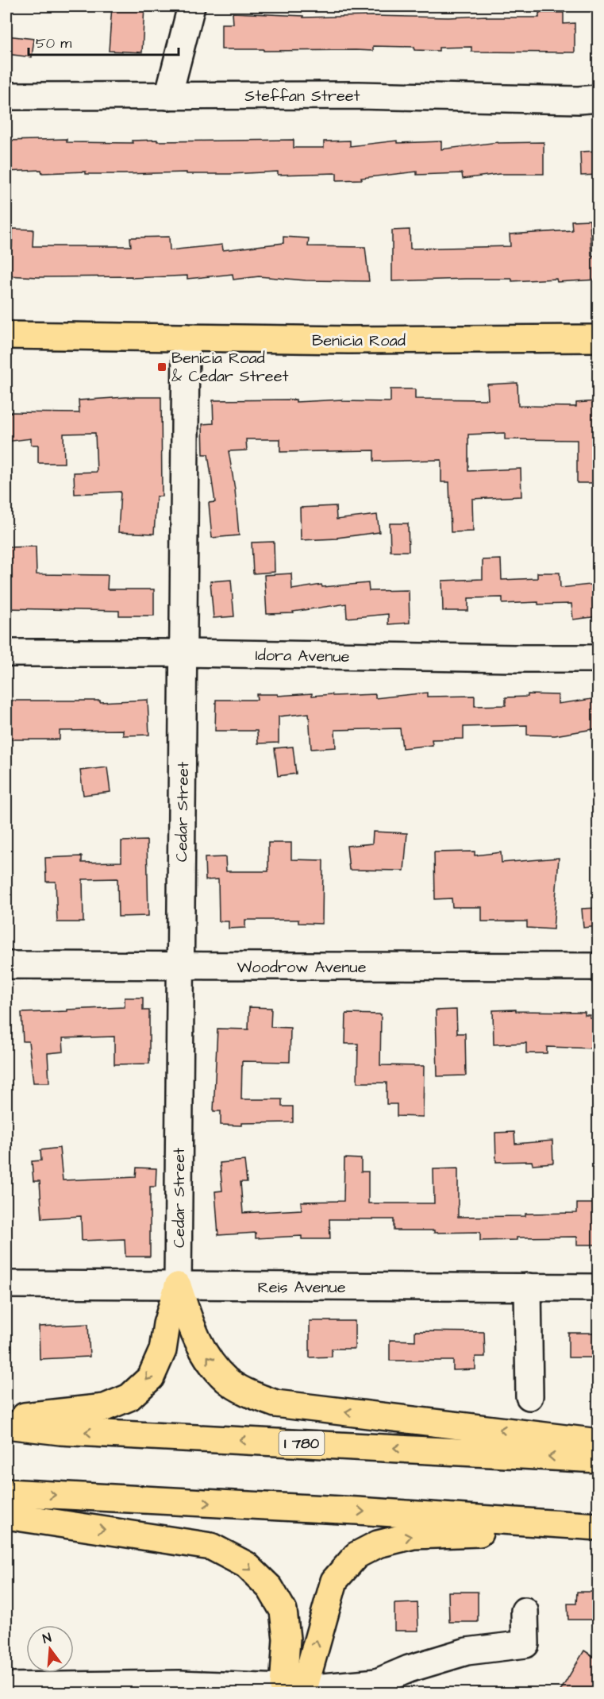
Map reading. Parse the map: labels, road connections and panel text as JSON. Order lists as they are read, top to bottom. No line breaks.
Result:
{"streets":{"main road":["Benicia Road","I 780"],"street":["Steffan Street","Idora Avenue","Cedar Street","Woodrow Avenue","Reis Avenue"]},"crossings":[["Benicia Road","Cedar Street"],["Idora Avenue","Cedar Street"],["Cedar Street","Woodrow Avenue"],["Cedar Street","Reis Avenue"]],"places":{"transit":["Benicia Road & Cedar Street"]},"scale_bar":"50 m","north":"top"}
